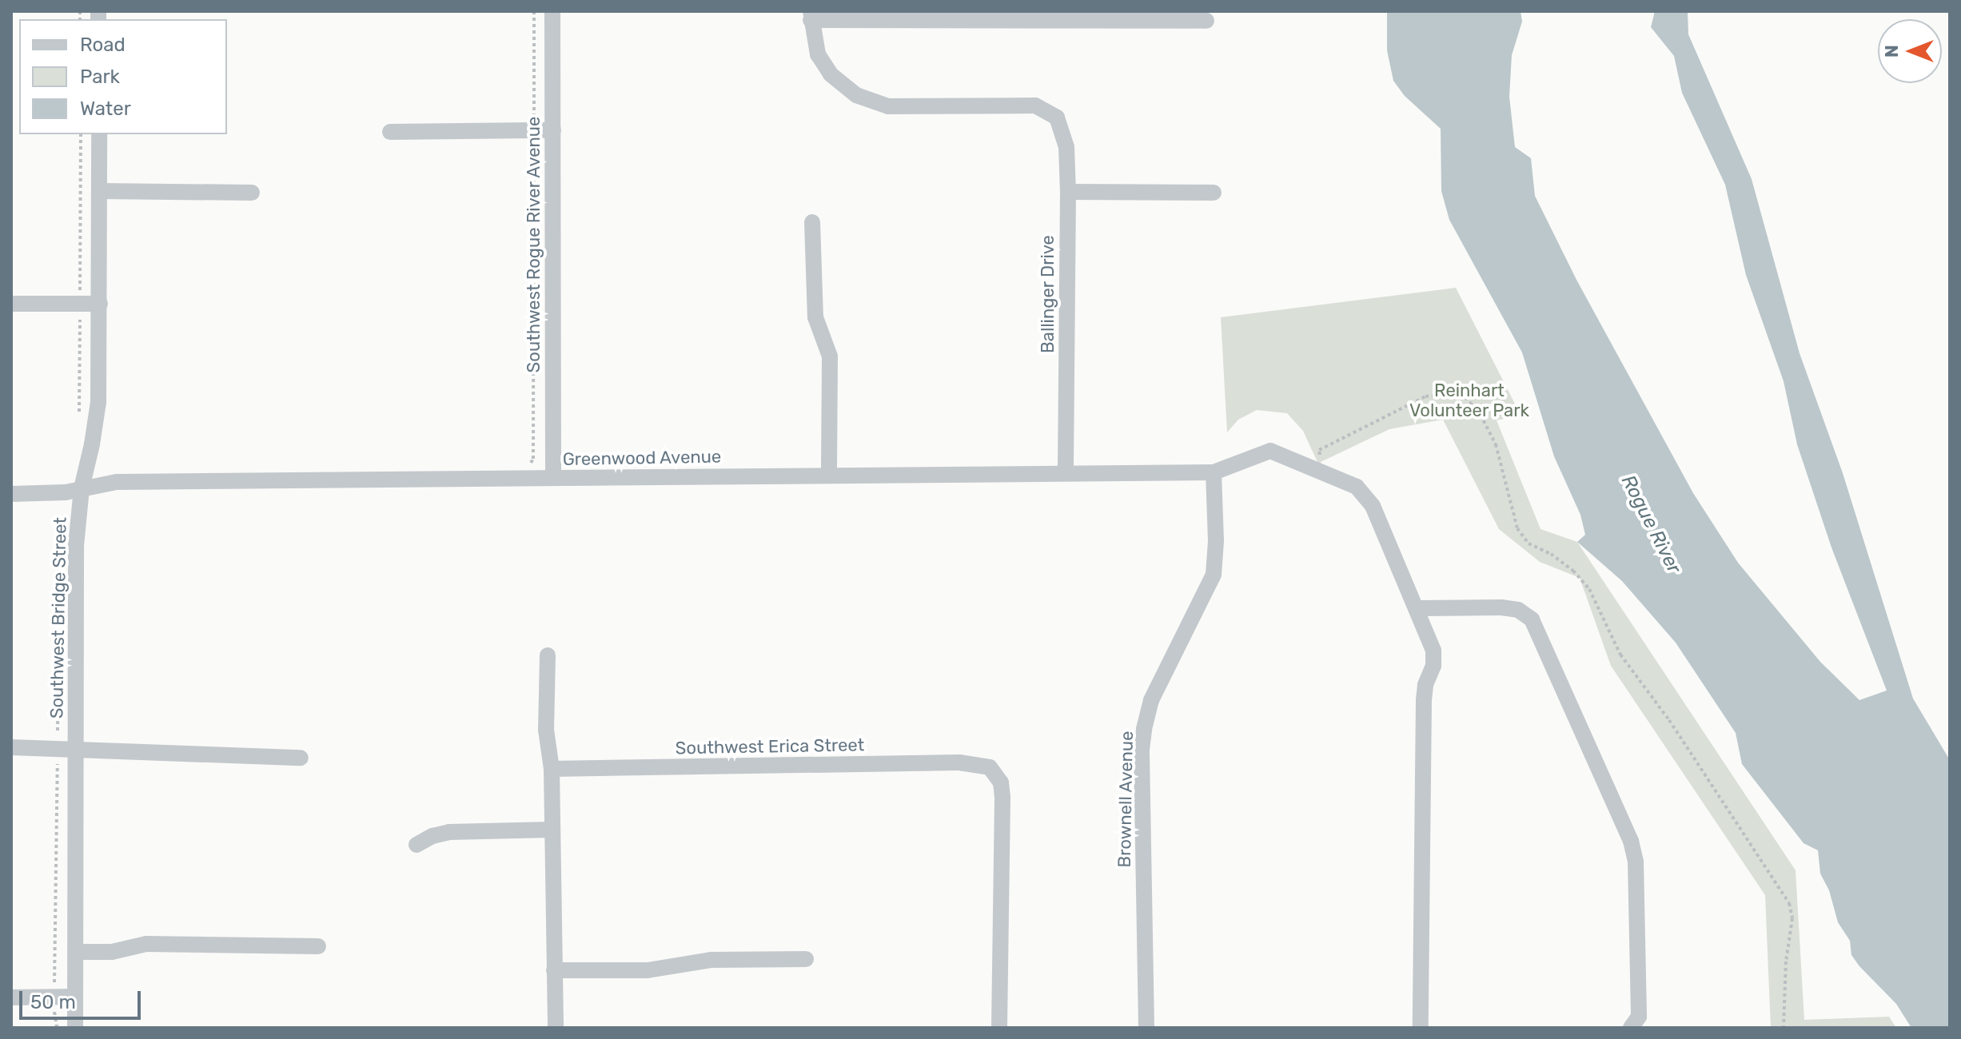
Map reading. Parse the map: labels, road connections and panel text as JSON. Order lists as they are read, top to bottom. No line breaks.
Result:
{"streets":{"street":["Southwest Rogue River Avenue","Ballinger Drive","Greenwood Avenue","Southwest Bridge Street","Southwest Erica Street","Brownell Avenue"]},"crossings":[["Southwest Rogue River Avenue","Greenwood Avenue"],["Ballinger Drive","Greenwood Avenue"],["Greenwood Avenue","Southwest Bridge Street"],["Greenwood Avenue","Brownell Avenue"]],"water":["Rogue River"],"parks":["Reinhart Volunteer Park"],"legend":["Road","Park","Water"],"scale_bar":"50 m","north":"left"}
